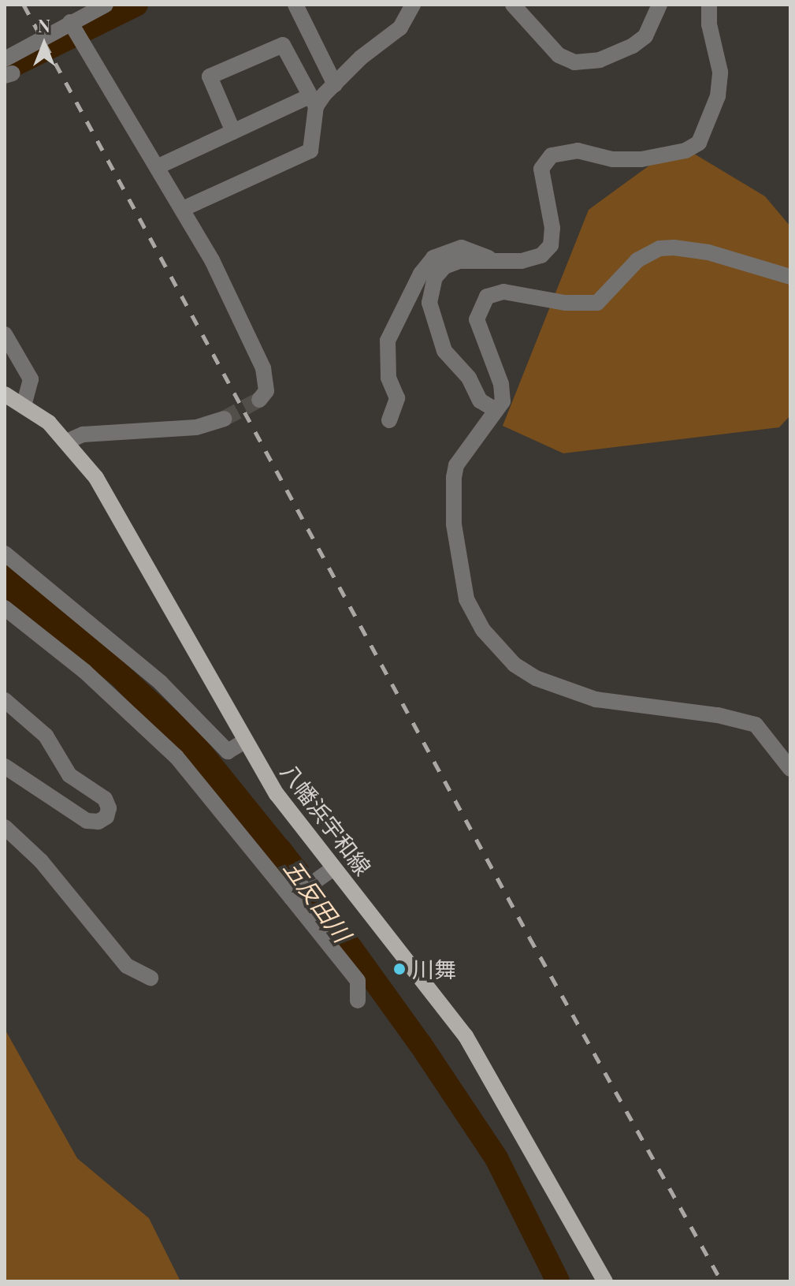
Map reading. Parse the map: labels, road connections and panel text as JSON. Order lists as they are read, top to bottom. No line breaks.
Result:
{"streets":{"main road":["八幡浜宇和線"]},"water":["五反田川"],"places":["川舞"],"north":"top"}
